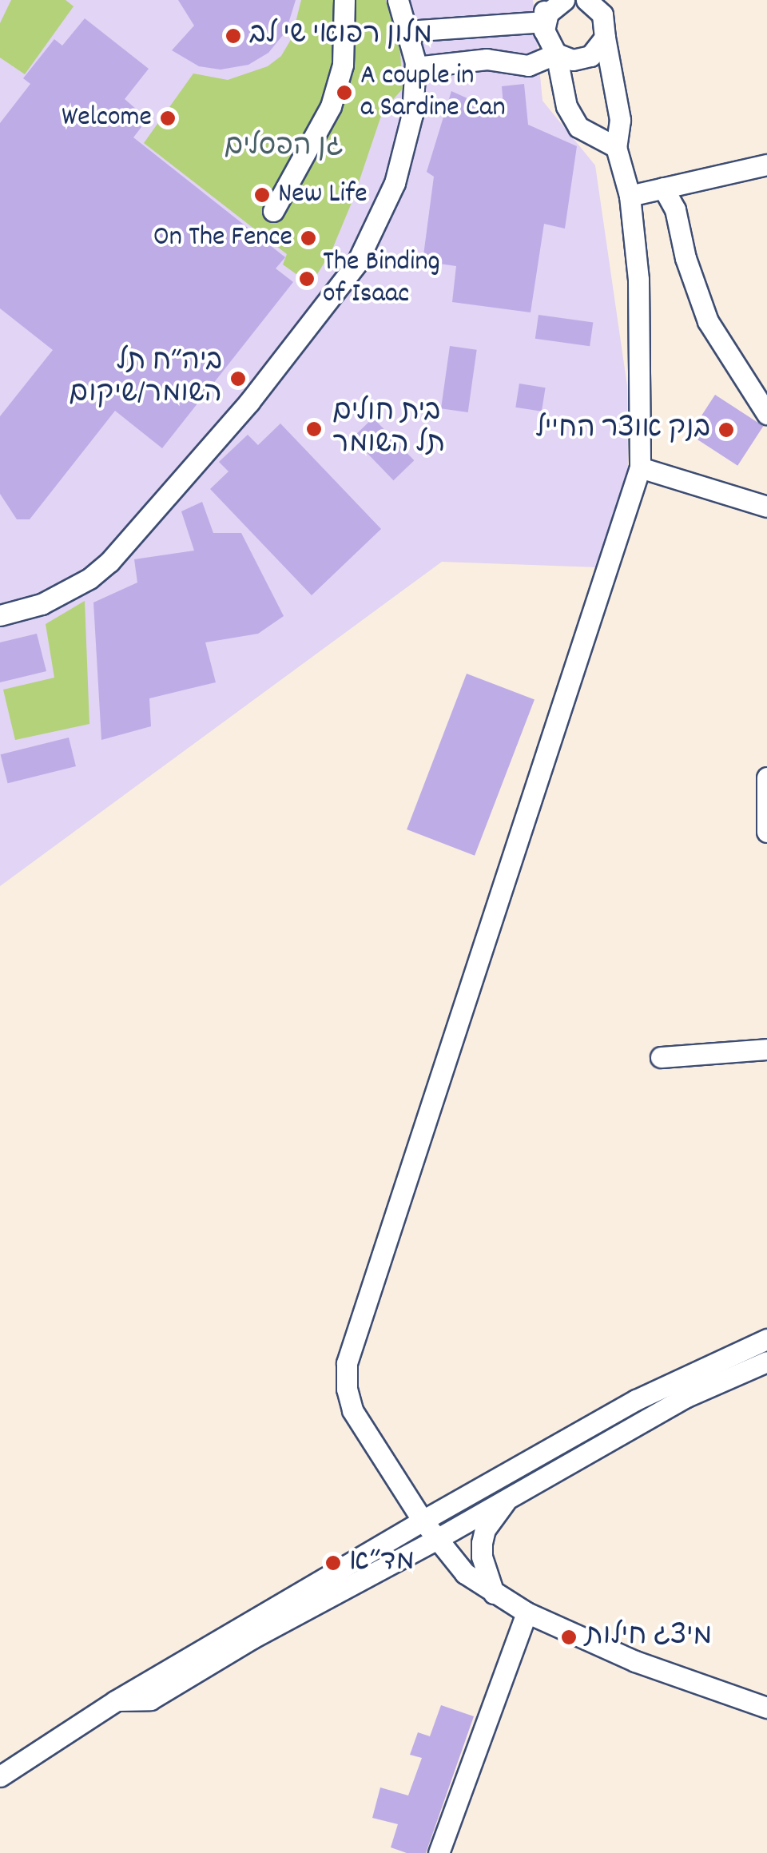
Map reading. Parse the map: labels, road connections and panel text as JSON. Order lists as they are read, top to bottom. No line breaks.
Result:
{"parks":["גן הפסלים"],"places":["מלון רפואי שי לב","A couple in a Sardine Can","Welcome","New Life","On The Fence","The Binding of Isaac","ביה״ח תל השומר/שיקום","בית חולים תל השומר","בנק אוצר החייל","מד״א","מיצג חילות"]}
